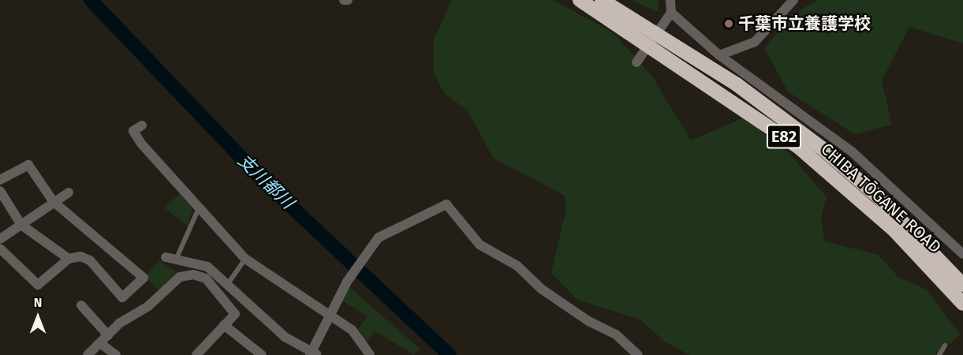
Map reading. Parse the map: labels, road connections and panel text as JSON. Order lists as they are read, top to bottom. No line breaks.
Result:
{"streets":{"highway":["E82","CHIBA TŌGANE ROAD"]},"water":["支川都川"],"places":["千葉市立養護学校"],"north":"top"}
